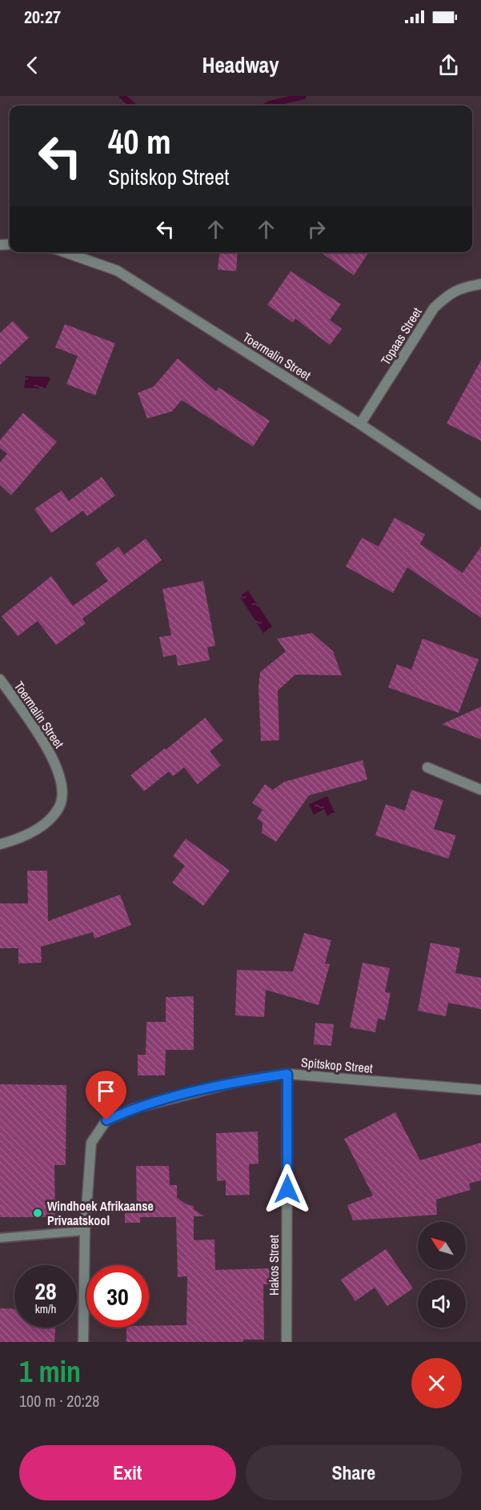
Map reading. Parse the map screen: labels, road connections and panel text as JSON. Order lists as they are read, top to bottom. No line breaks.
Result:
{"streets":{"street":["Topaas Street","Toermalin Street","Spitskop Street","Hakos Street"]},"crossings":[["Topaas Street","Toermalin Street"],["Spitskop Street","Hakos Street"]],"places":["Windhoek Afrikaanse Privaatskool"],"north":"top left","page":{"status":"20:27","header":"Headway","turn":["40 m","Spitskop Street"],"speed":"28 km/h","limit":"30","heading":["1 min","100 m · 20:28"],"buttons":["Exit","Share"]}}
